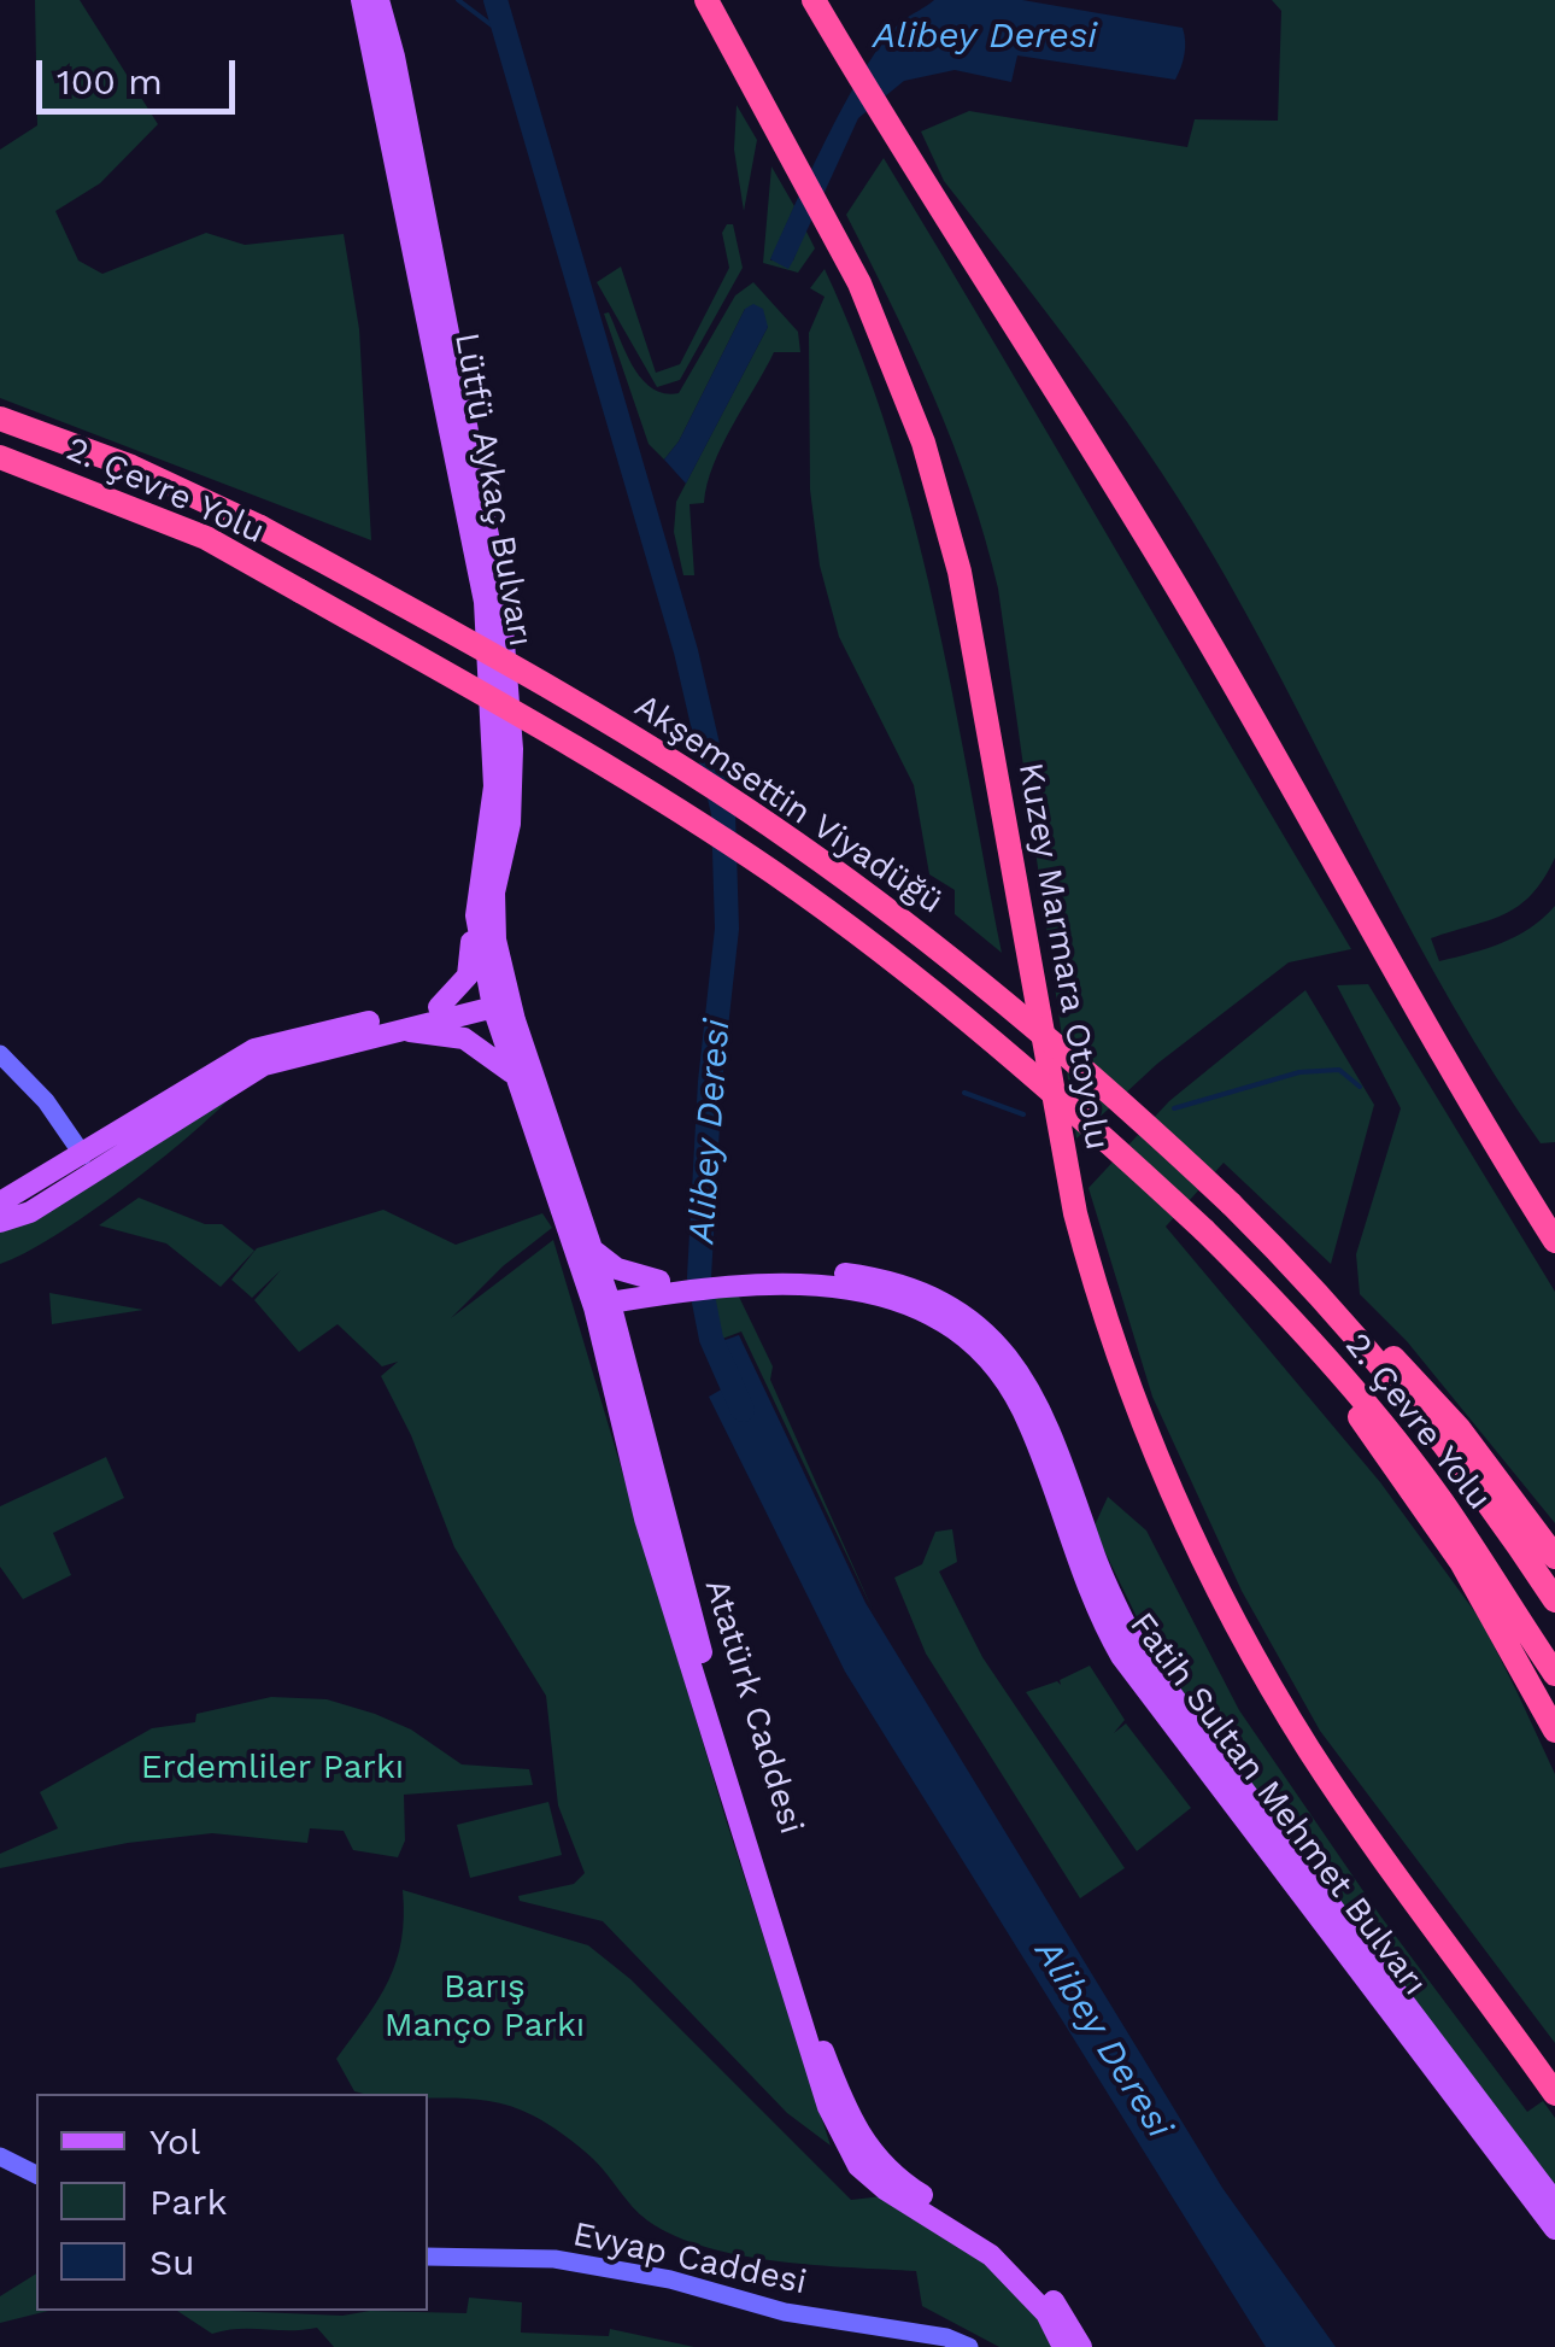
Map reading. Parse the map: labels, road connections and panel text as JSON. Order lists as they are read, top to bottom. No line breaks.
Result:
{"streets":{"highway":["2. Çevre Yolu","Akşemsettin Viyadüğü","Kuzey Marmara Otoyolu"],"main road":["Lütfü Aykaç Bulvarı","Atatürk Caddesi","Fatih Sultan Mehmet Bulvarı","Evyap Caddesi"]},"crossings":[["Lütfü Aykaç Bulvarı","Atatürk Caddesi"],["2. Çevre Yolu","Akşemsettin Viyadüğü"],["Atatürk Caddesi","Fatih Sultan Mehmet Bulvarı"]],"water":["Alibey Deresi"],"parks":["Erdemliler Parkı","Barış Manço Parkı"],"legend":["Yol","Park","Su"],"scale_bar":"100 m"}
